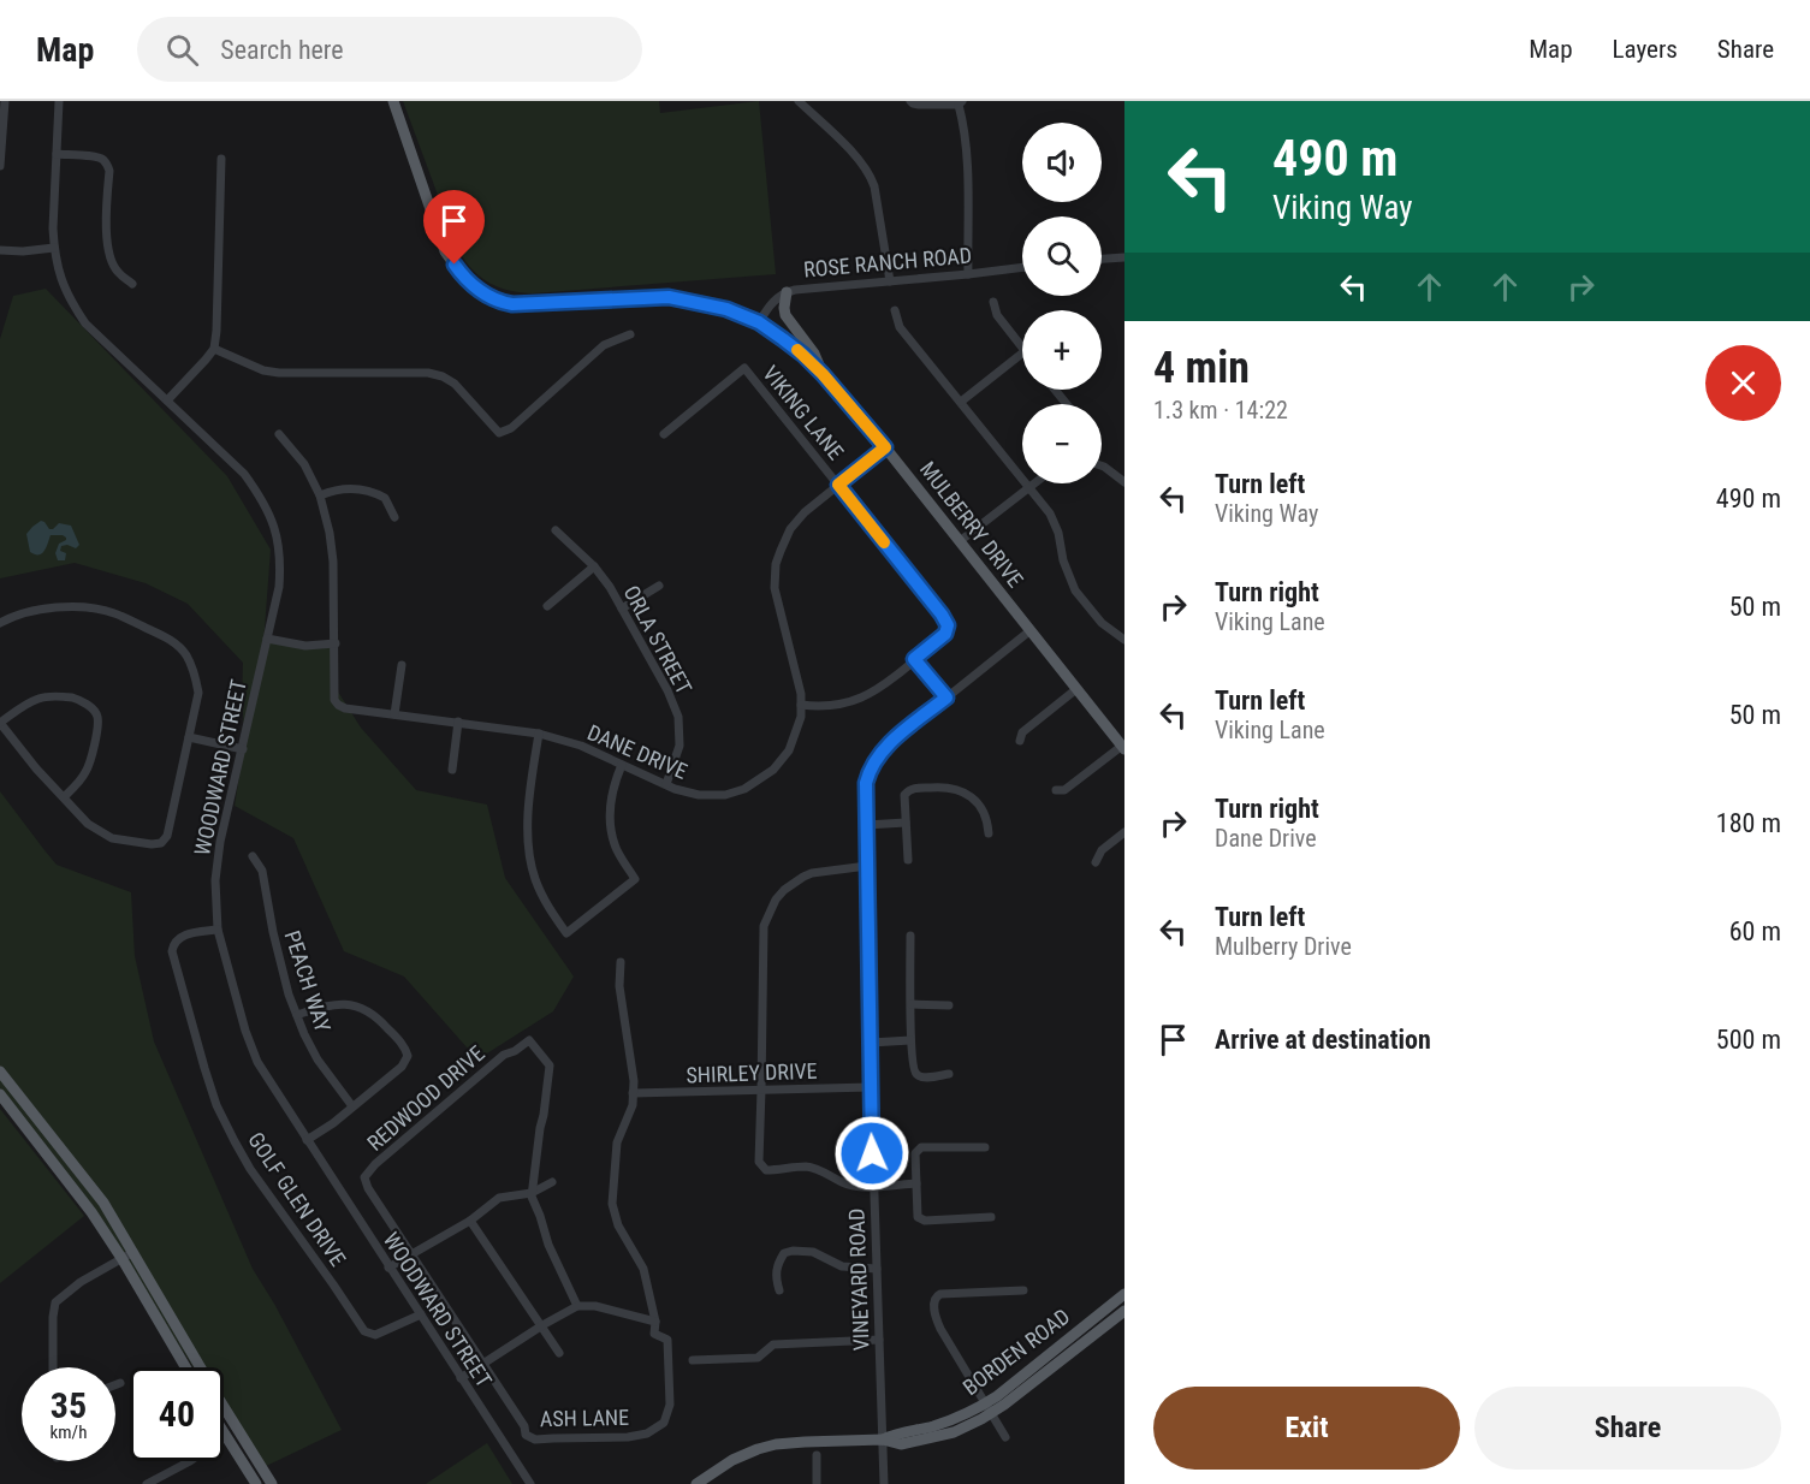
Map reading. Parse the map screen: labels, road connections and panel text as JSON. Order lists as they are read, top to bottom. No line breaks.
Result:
{"streets":{"main road":["MULBERRY DRIVE","BORDEN ROAD"],"street":["ROSE RANCH ROAD","VIKING LANE","ORLA STREET","DANE DRIVE","WOODWARD STREET","PEACH WAY","SHIRLEY DRIVE","REDWOOD DRIVE","GOLF GLEN DRIVE","VINEYARD ROAD","ASH LANE"]},"crossings":[["ROSE RANCH ROAD","MULBERRY DRIVE"],["VIKING LANE","DANE DRIVE"],["MULBERRY DRIVE","DANE DRIVE"],["MULBERRY DRIVE","VINEYARD ROAD"],["ORLA STREET","DANE DRIVE"],["WOODWARD STREET","GOLF GLEN DRIVE"],["SHIRLEY DRIVE","VINEYARD ROAD"],["REDWOOD DRIVE","ASH LANE"],["VINEYARD ROAD","BORDEN ROAD"]],"page":{"header":"Map","search":"Search here","nav":["Map","Layers","Share"],"turn":["490 m","Viking Way"],"map_buttons":["+","−"],"heading":["4 min","1.3 km · 14:22"],"list":[{"name":"Turn left","note":"Viking Way","value":"490 m"},{"name":"Turn right","note":"Viking Lane","value":"50 m"},{"name":"Turn left","note":"Viking Lane","value":"50 m"},{"name":"Turn right","note":"Dane Drive","value":"180 m"},{"name":"Turn left","note":"Mulberry Drive","value":"60 m"},{"name":"Arrive at destination","value":"500 m"}],"speed":"35 km/h","limit":"40","buttons":["Exit","Share"]}}
